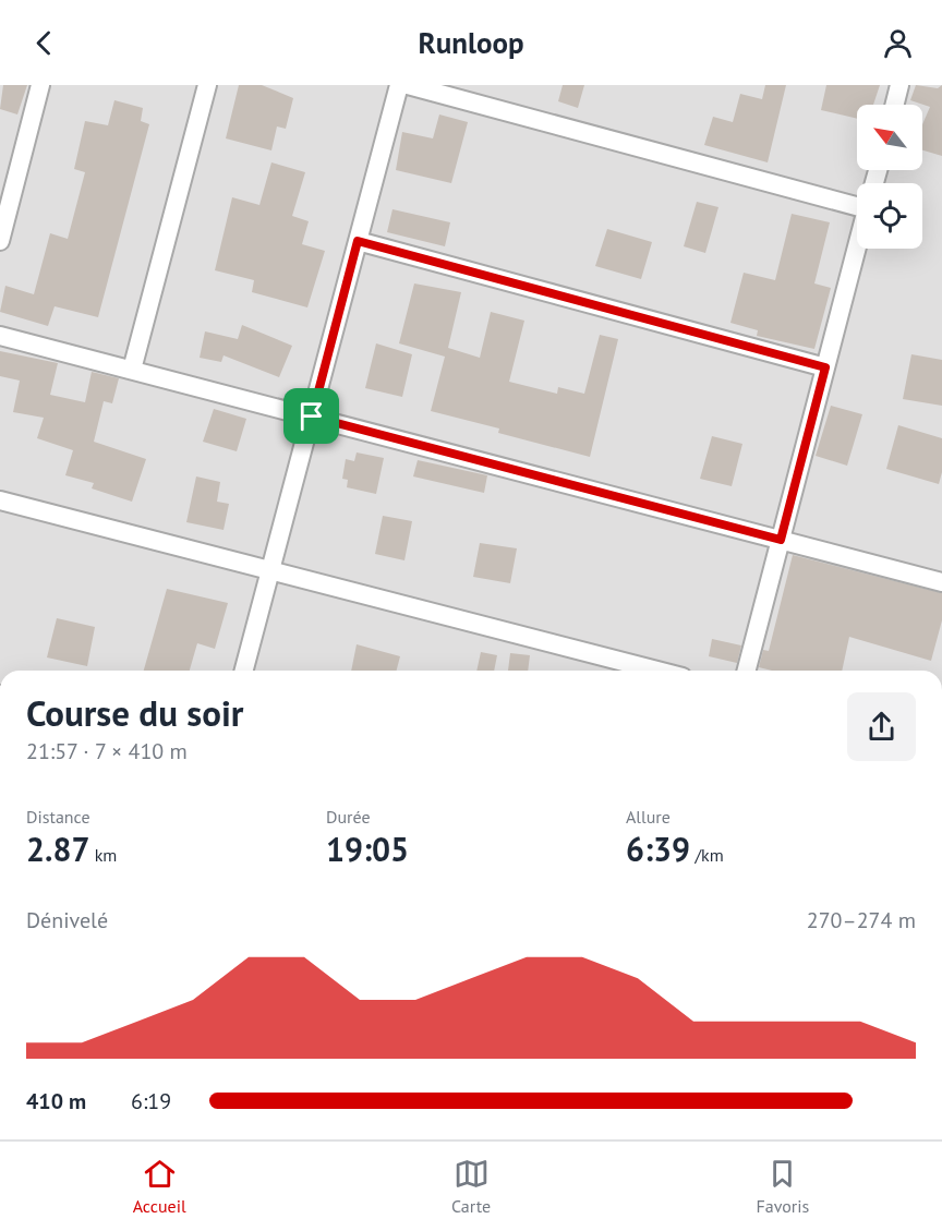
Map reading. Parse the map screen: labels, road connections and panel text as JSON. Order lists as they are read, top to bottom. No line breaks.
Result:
{"north":"top left","page":{"header":"Runloop","heading":["Course du soir","21:57 · 7 × 410 m"],"stats":[["Distance","2.87 km"],["Durée","19:05"],["Allure","6:39 /km"]],"chart":["Dénivelé","270–274 m"],"list":[{"name":"410 m","note":"6:19"}],"tabs":["Accueil","Carte","Favoris"]}}
